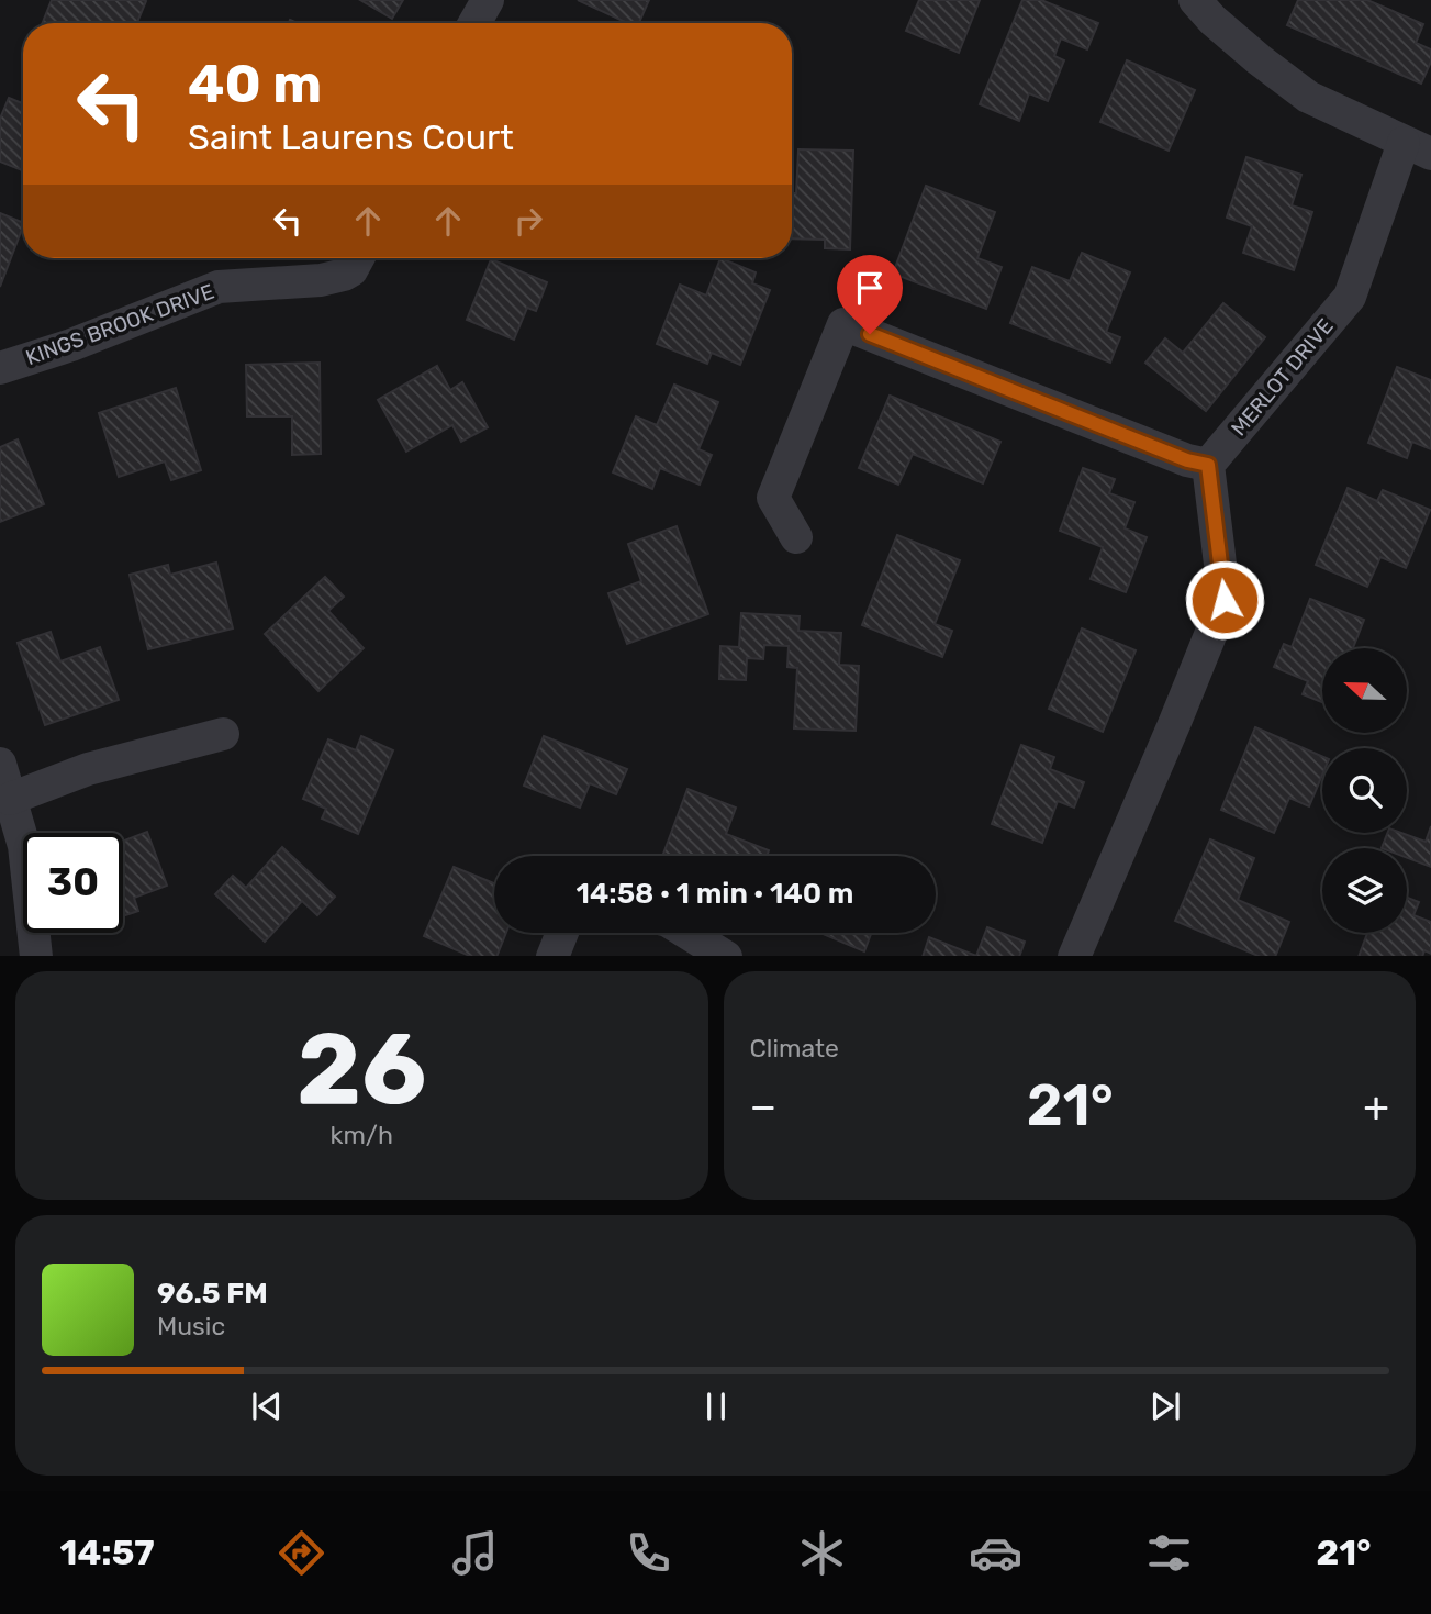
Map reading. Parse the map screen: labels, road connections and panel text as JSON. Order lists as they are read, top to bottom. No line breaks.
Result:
{"streets":{"street":["KINGS BROOK DRIVE","MERLOT DRIVE"]},"north":"left","page":{"turn":["40 m","Saint Laurens Court"],"limit":"30","trip":"14:58 · 1 min · 140 m","tile":[["26","km/h"],"Climate"],"heat":["−","21°","+"],"song":["96.5 FM","Music"],"tabs":["14:57","21°"]}}
